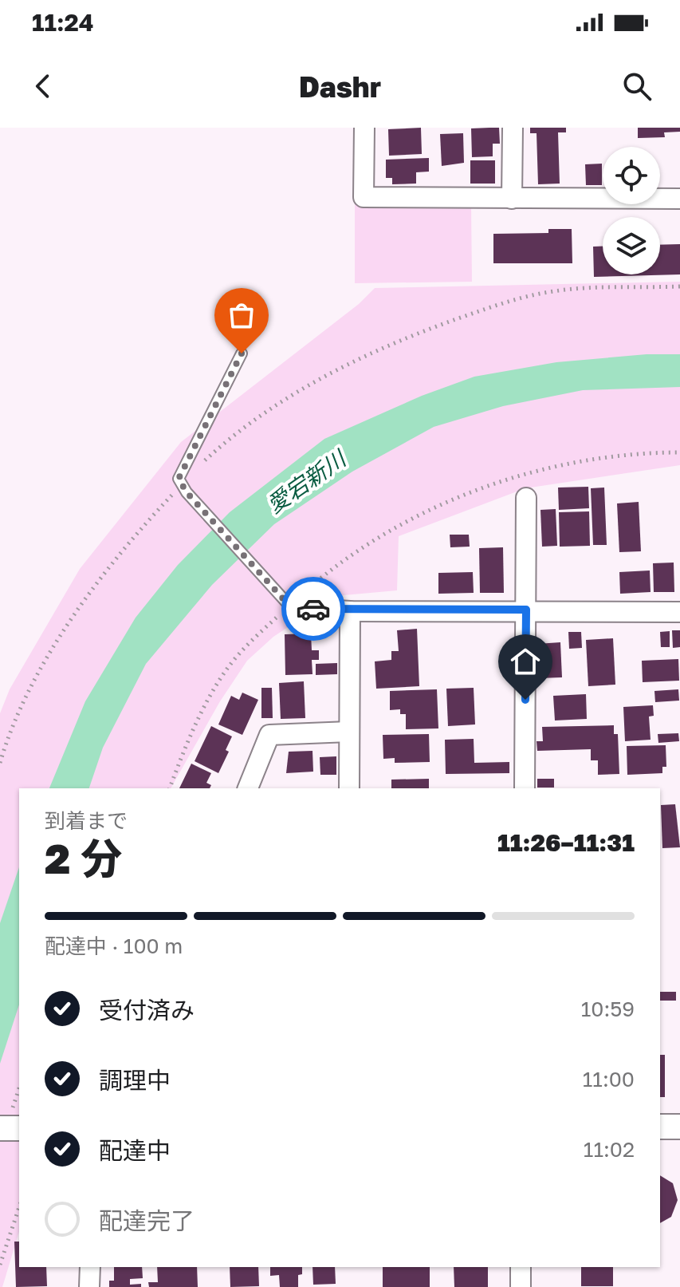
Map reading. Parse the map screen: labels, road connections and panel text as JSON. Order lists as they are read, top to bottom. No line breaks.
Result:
{"water":["愛宕新川"],"page":{"status":"11:24","header":"Dashr","heading":["2 分","到着まで","11:26–11:31"],"bar":"配達中 · 100 m","list":[["受付済み","10:59"],["調理中","11:00"],["配達中","11:02"],"配達完了"]}}
